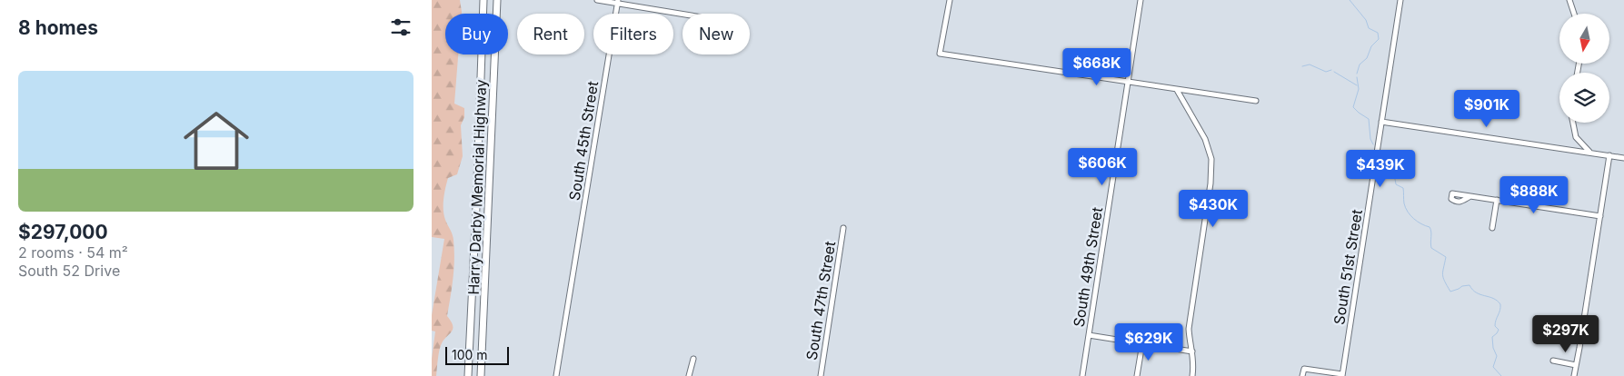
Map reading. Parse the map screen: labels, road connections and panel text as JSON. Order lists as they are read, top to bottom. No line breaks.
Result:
{"streets":{"highway":["Harry Darby Memorial Highway"],"street":["South 45th Street","South 49th Street","South 51st Street","South 47th Street"]},"scale_bar":"100 m","north":"bottom","page":{"heading":"8 homes","chip":["Buy","Rent","Filters","New"],"price":["$668K","$901K","$606K","$439K","$888K","$430K","$297K","$629K"],"list":[{"name":"$297,000","note":"2 rooms · 54 m² · South 52 Drive"}],"scale":"100 m"}}
